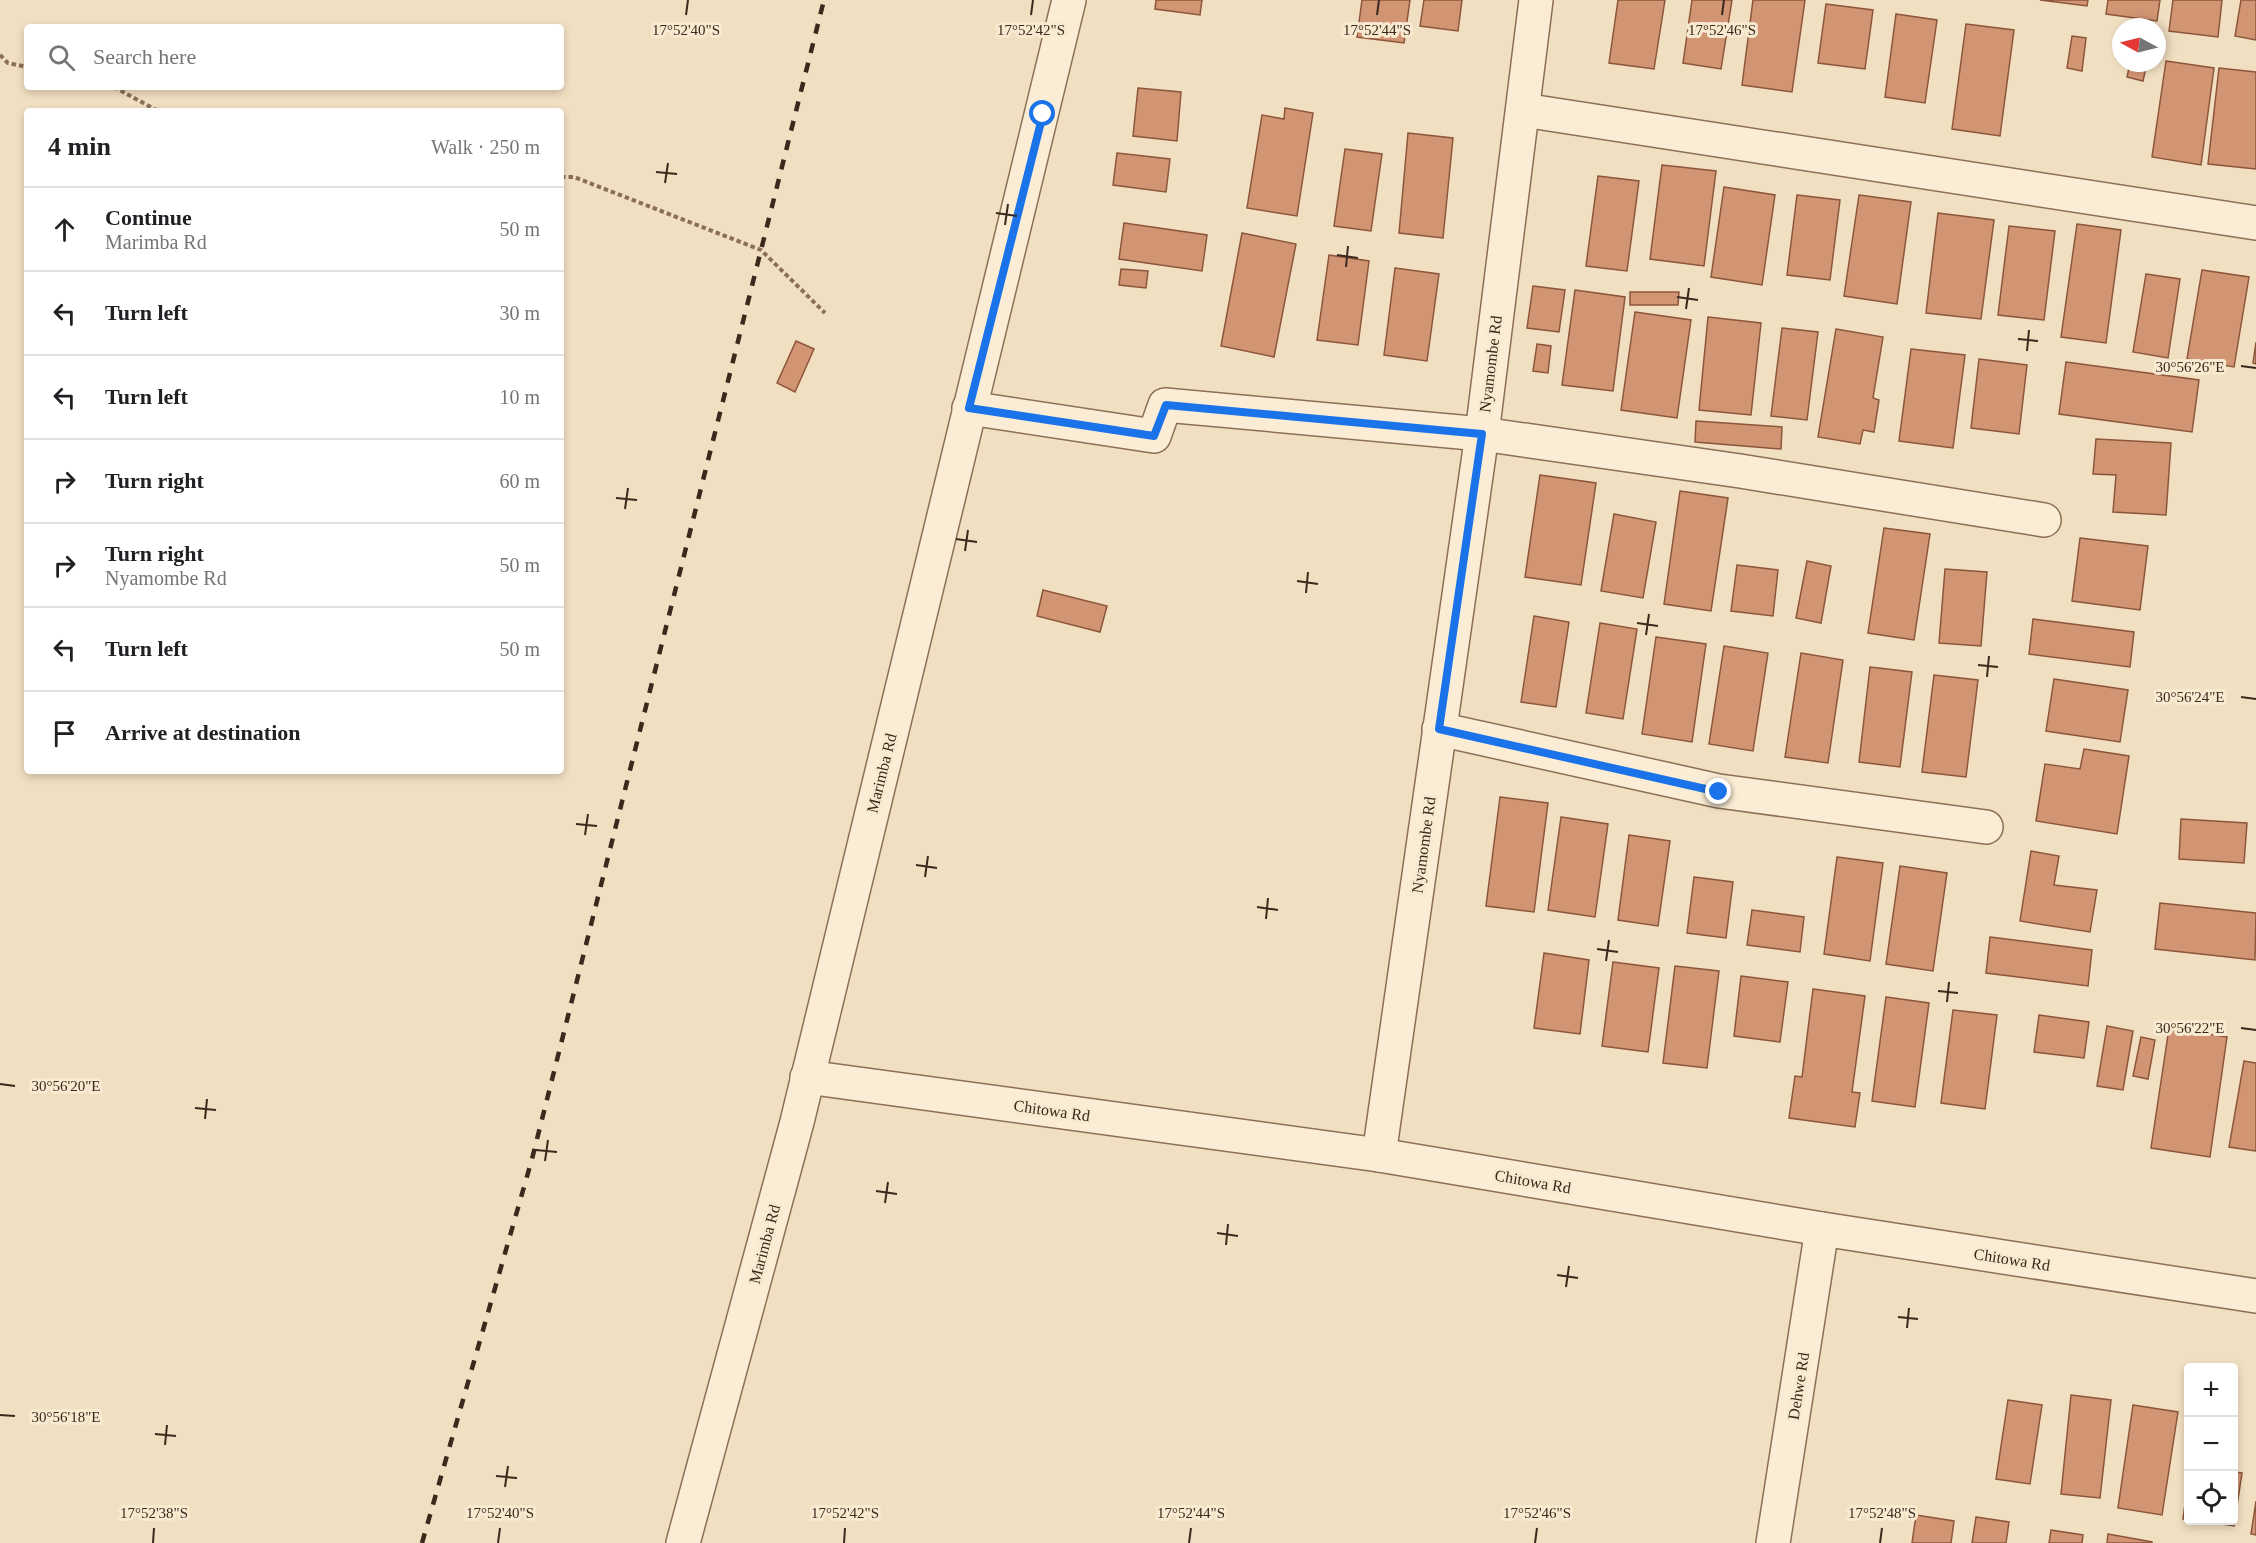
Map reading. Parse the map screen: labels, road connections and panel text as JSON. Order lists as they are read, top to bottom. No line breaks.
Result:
{"streets":{"street":["Nyamombe Rd","Marimba Rd","Chitowa Rd","Dehwe Rd"]},"crossings":[["Nyamombe Rd","Chitowa Rd"],["Marimba Rd","Chitowa Rd"],["Chitowa Rd","Dehwe Rd"]],"north":"left","page":{"search":"Search here","heading":["4 min","Walk · 250 m"],"list":[["Continue","Marimba Rd","50 m"],["Turn left","30 m"],["Turn left","10 m"],["Turn right","60 m"],["Turn right","Nyamombe Rd","50 m"],["Turn left","50 m"],"Arrive at destination"],"map_buttons":["+","−"]},"coordinates":["17°52'40\"S","17°52'42\"S","17°52'44\"S","17°52'46\"S","30°56'26\"E","30°56'24\"E","30°56'22\"E","30°56'20\"E","30°56'18\"E","17°52'38\"S","17°52'48\"S"]}
